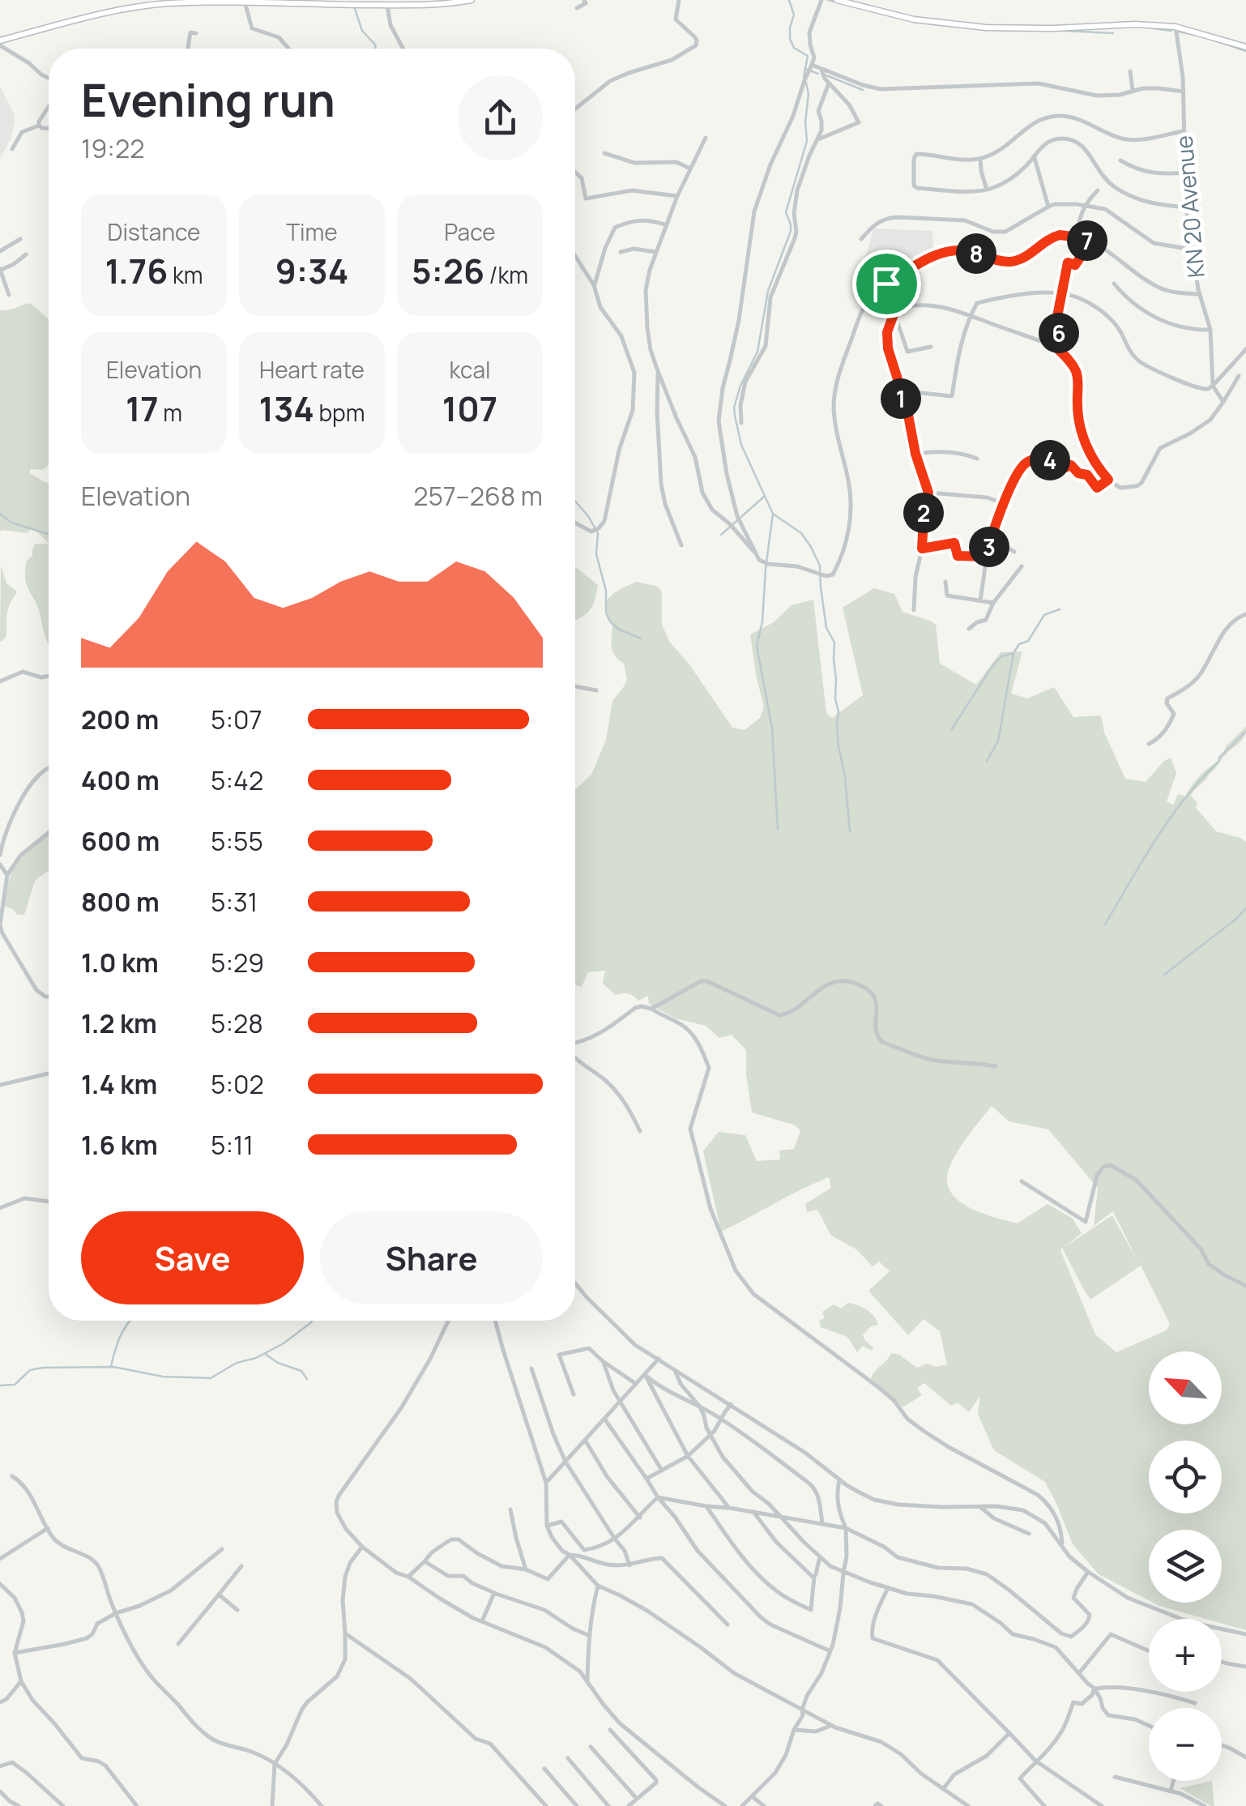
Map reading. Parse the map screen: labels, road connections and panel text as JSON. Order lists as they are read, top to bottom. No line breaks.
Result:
{"streets":{"street":["KN 20 Avenue"]},"north":"top left","page":{"heading":["Evening run","19:22"],"stats":[["Distance","1.76 km"],["Time","9:34"],["Pace","5:26 /km"],["Elevation","17 m"],["Heart rate","134 bpm"],["kcal","107"]],"pins":["7","8","6","1","4","2","3"],"chart":["Elevation","257–268 m"],"list":[{"name":"200 m","note":"5:07"},{"name":"400 m","note":"5:42"},{"name":"600 m","note":"5:55"},{"name":"800 m","note":"5:31"},{"name":"1.0 km","note":"5:29"},{"name":"1.2 km","note":"5:28"},{"name":"1.4 km","note":"5:02"},{"name":"1.6 km","note":"5:11"}],"buttons":["Save","Share"],"map_buttons":["+","−"]}}
